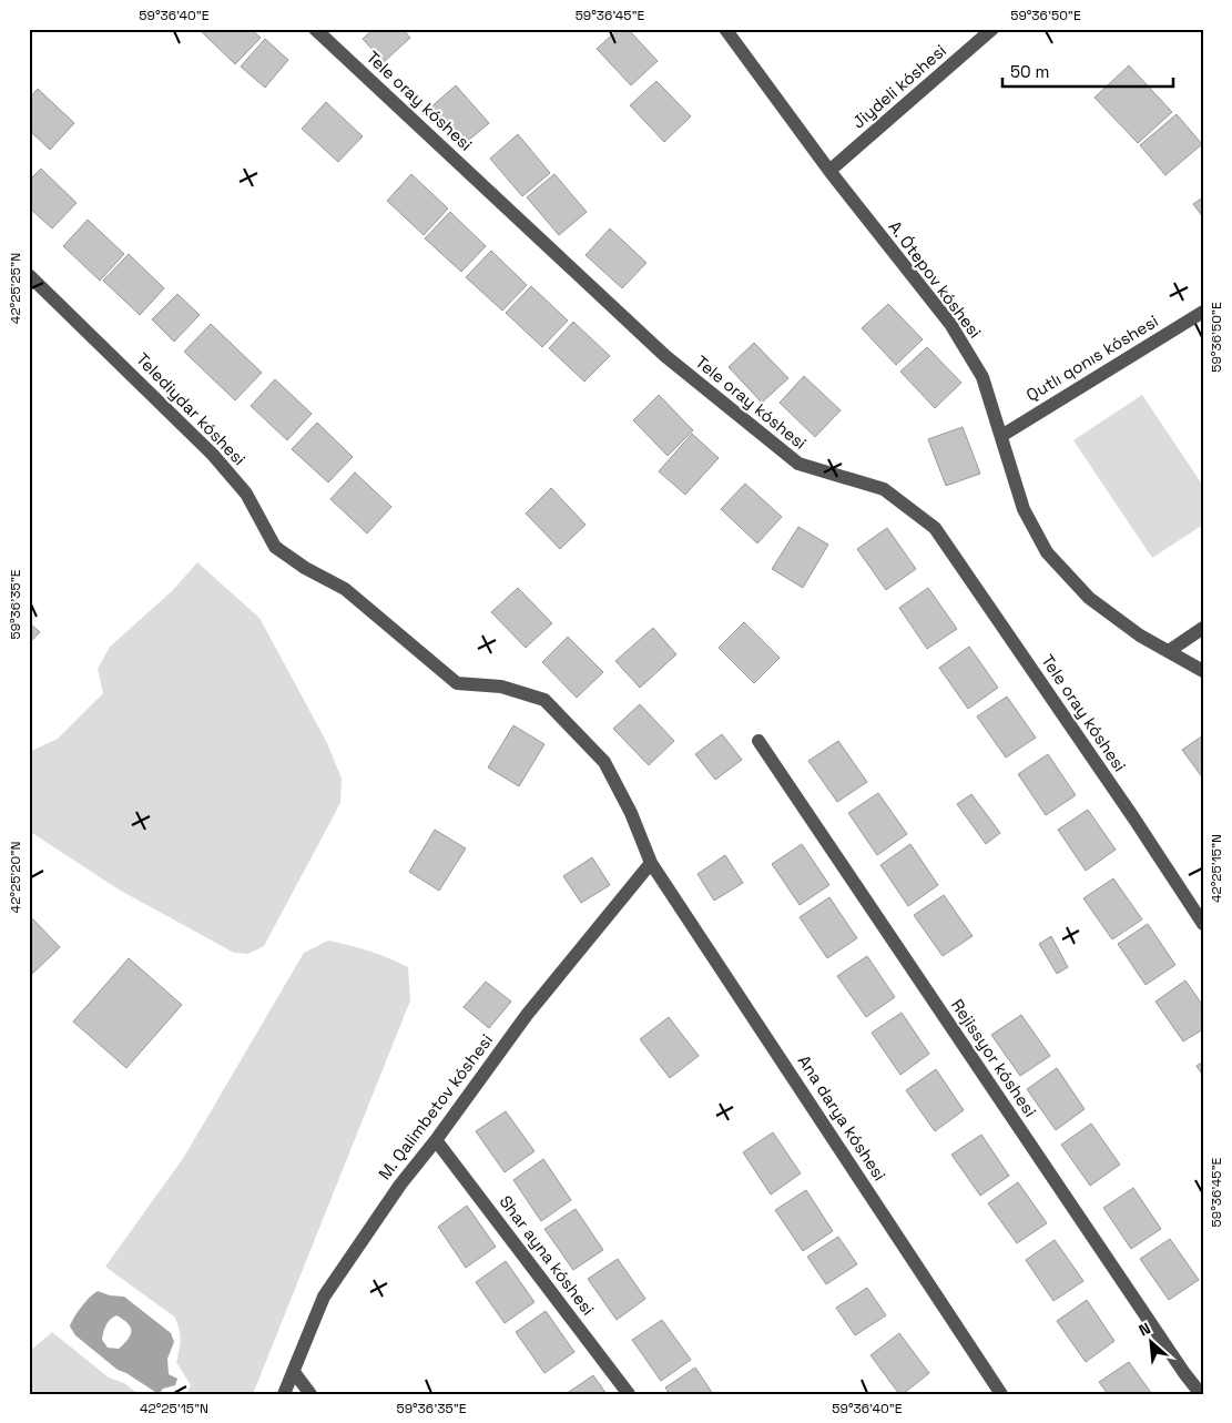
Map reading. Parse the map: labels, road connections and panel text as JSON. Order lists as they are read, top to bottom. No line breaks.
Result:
{"streets":{"street":["Jiydeli kóshesi","Tele oray kóshesi","A. Ótepov kóshesi","Qutlı qonıs kóshesi","Telediydar kóshesi","Rejissyor kóshesi","M. Qalimbetov kóshesi","Ana darya kóshesi","Shar ayna kóshesi"]},"crossings":[["Jiydeli kóshesi","A. Ótepov kóshesi"],["A. Ótepov kóshesi","Qutlı qonıs kóshesi"],["Telediydar kóshesi","M. Qalimbetov kóshesi"],["Telediydar kóshesi","Ana darya kóshesi"],["M. Qalimbetov kóshesi","Ana darya kóshesi"],["M. Qalimbetov kóshesi","Shar ayna kóshesi"]],"scale_bar":"50 m","north":"top left","coordinates":["59°36'40\"E","59°36'45\"E","59°36'50\"E","42°25'25\"N","59°36'35\"E","42°25'15\"N","42°25'20\"N"]}
